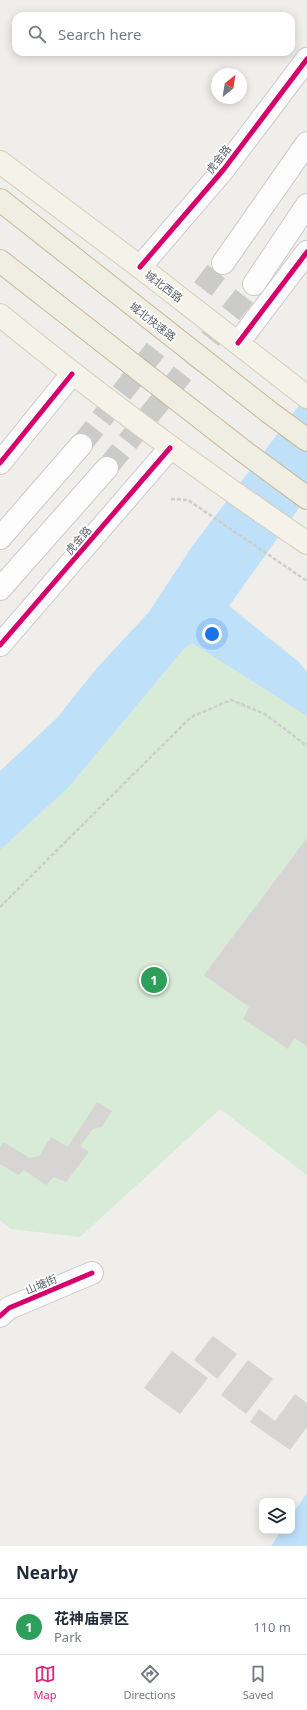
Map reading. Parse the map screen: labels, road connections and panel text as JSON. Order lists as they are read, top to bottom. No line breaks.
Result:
{"streets":{"highway":["城北快速路"],"main road":["城北西路"],"street":["虎金路","山塘街"]},"crossings":[["虎金路","城北西路"]],"north":"top right","page":{"search":"Search here","pins":"1","heading":"Nearby","list":[{"mark":"1","name":"花神庙景区","note":"Park","value":"110 m"}],"nav":["Map","Directions","Saved"]}}
